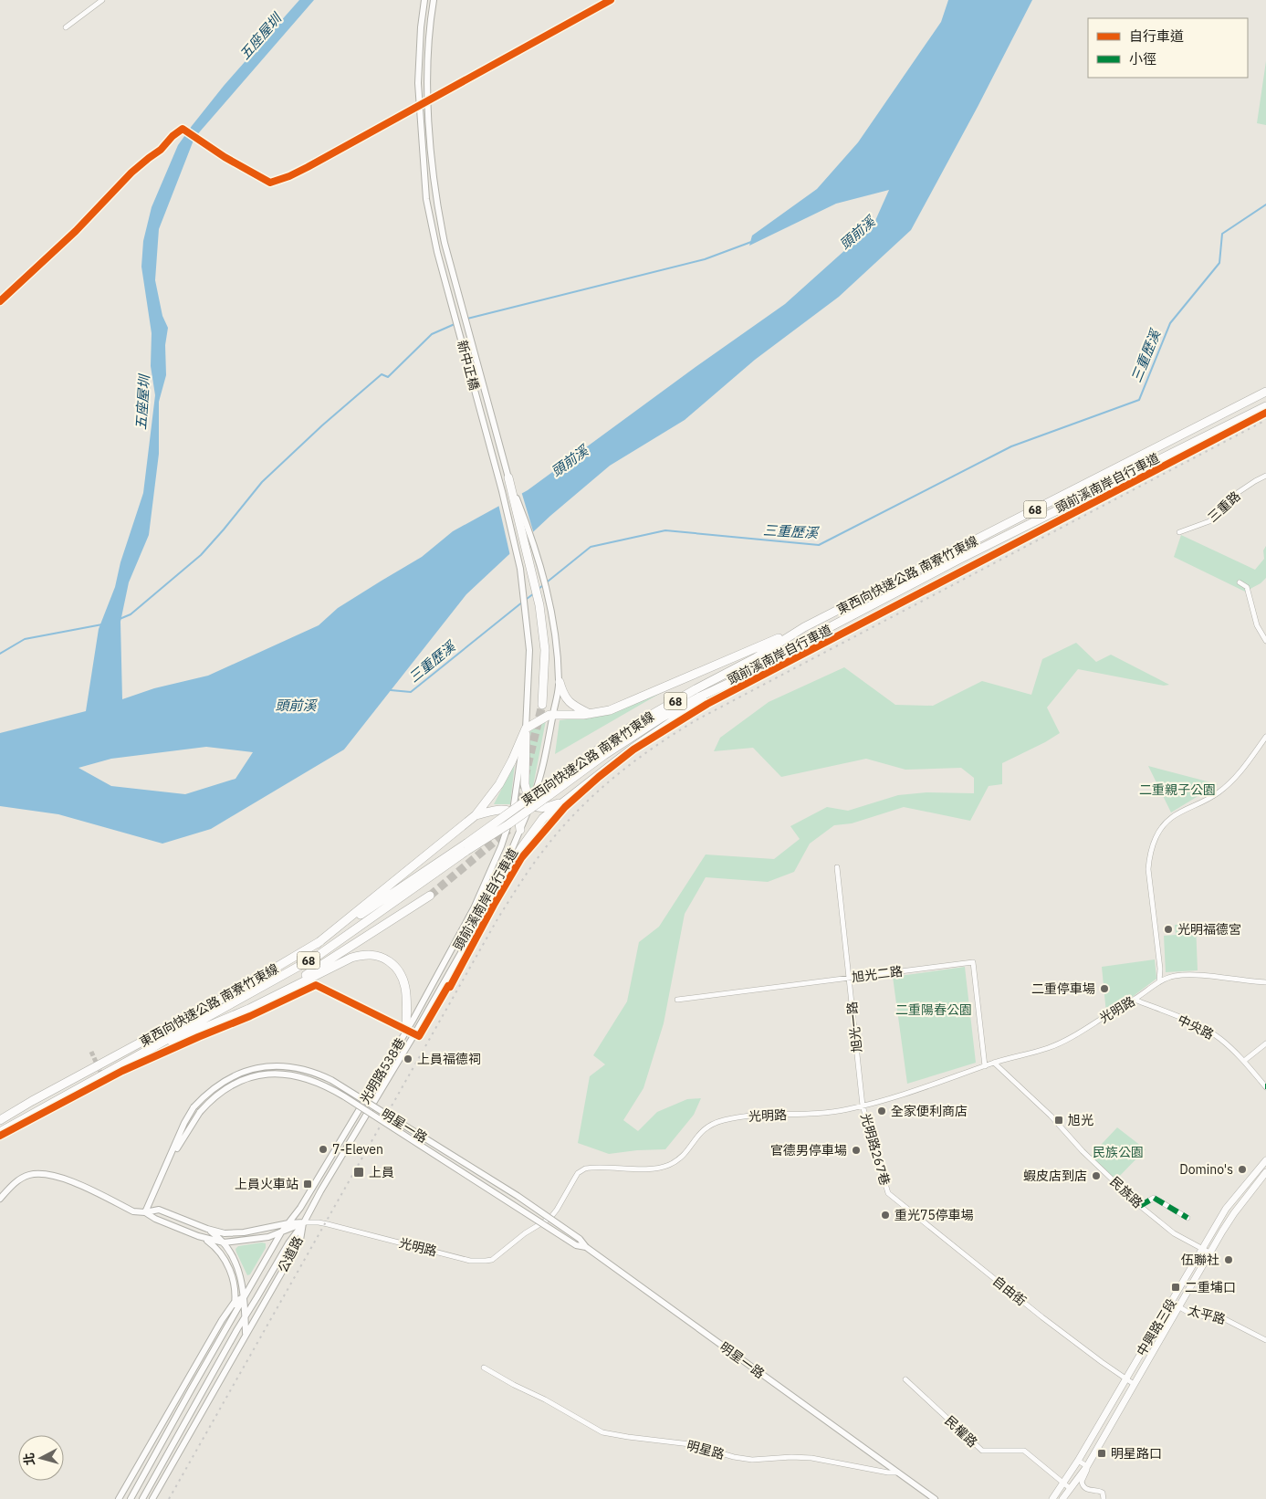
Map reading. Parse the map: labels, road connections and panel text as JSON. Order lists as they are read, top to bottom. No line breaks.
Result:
{"streets":{"highway":["68","東西向快速公路 南寮竹東線"],"main road":["中興路三段"],"street":["新中正橋","三重路","旭光二路","光明路","旭光一路","中央路","光明路538巷","明星一路","光明路267巷","民族路","公道路","自由街","太平路","民權路","明星路"],"cycle path":["頭前溪南岸自行車道"]},"crossings":[["新中正橋","光明路538巷"],["旭光二路","光明路"],["旭光二路","旭光一路"],["光明路","旭光一路"],["光明路","中央路"],["光明路","光明路538巷"],["光明路","明星一路"],["光明路","光明路267巷"],["光明路","民族路"],["光明路","公道路"],["旭光一路","光明路267巷"],["光明路538巷","公道路"],["明星一路","明星路"],["光明路267巷","自由街"],["民族路","中興路三段"],["自由街","中興路三段"],["太平路","中興路三段"],["中興路三段","民權路"]],"water":["五座屋圳","頭前溪","三重歷溪"],"parks":["二重親子公園","二重陽春公園","民族公園"],"places":{"other":["光明福德宮","二重停車場","上員福德祠","全家便利商店","7-Eleven","官德男停車場","Domino's","蝦皮店到店","重光75停車場","伍聯社"],"transit":["旭光","上員","上員火車站","二重埔口","明星路口"]},"legend":["自行車道","小徑"],"north":"left"}
